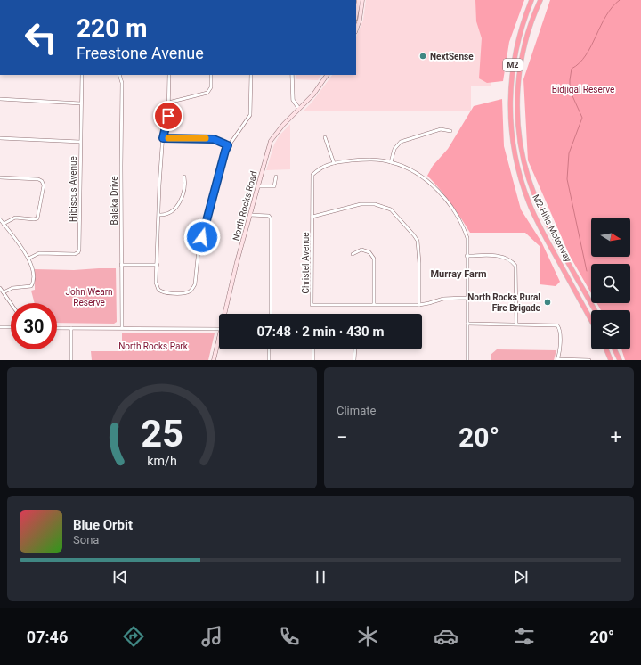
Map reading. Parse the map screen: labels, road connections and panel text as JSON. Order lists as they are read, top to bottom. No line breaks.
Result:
{"streets":{"highway":["M2","M2 Hills Motorway"],"main road":["North Rocks Road"],"street":["Hibiscus Avenue","Balaka Drive","Christel Avenue"]},"districts":["Murray Farm"],"parks":["Bidjigal Reserve","John Wearn Reserve","North Rocks Park"],"places":["NextSense","North Rocks Rural Fire Brigade"],"north":"right","page":{"turn":["220 m","Freestone Avenue"],"limit":"30","trip":"07:48 · 2 min · 430 m","tile":"Climate","heat":["−","20°","+"],"song":["Blue Orbit","Sona"],"tabs":["07:46","20°"],"gauge":["25","km/h"]}}
